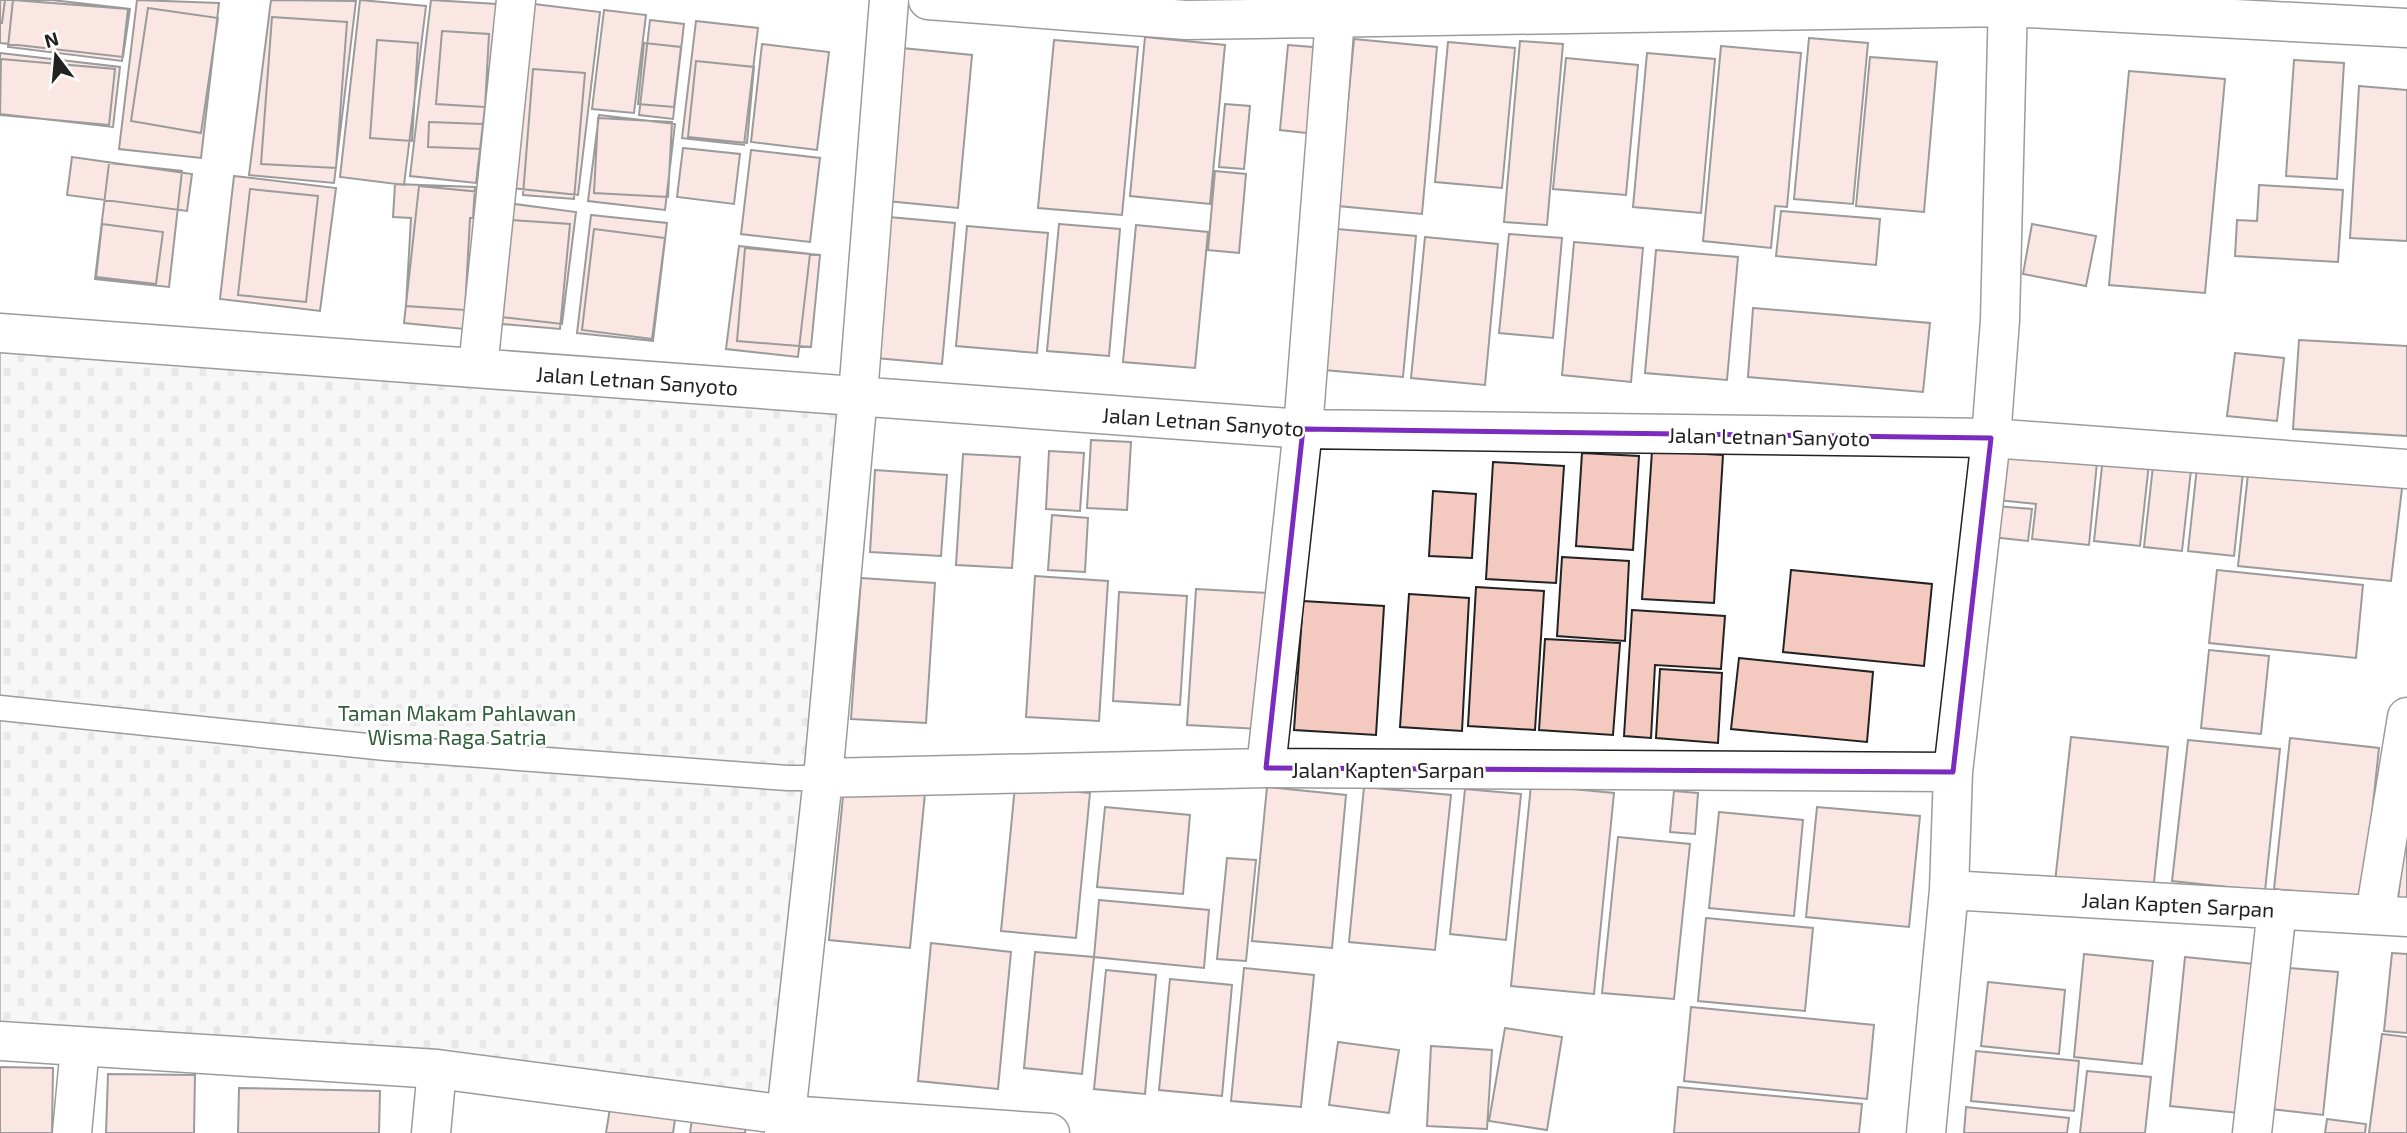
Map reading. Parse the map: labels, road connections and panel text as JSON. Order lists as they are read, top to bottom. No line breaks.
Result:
{"streets":{"street":["Jalan Letnan Sanyoto","Jalan Kapten Sarpan"]},"parks":["Taman Makam Pahlawan Wisma Raga Satria"],"north":"top"}
